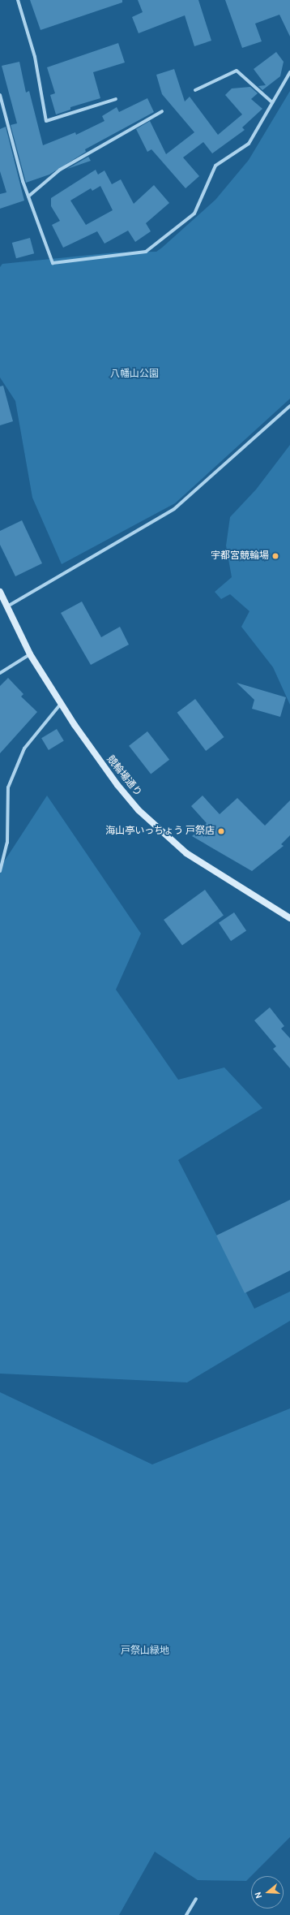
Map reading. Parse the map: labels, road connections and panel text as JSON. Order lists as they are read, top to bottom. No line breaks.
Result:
{"streets":{"street":["競輪場通り"]},"parks":["八幡山公園","戸祭山緑地"],"places":["宇都宮競輪場","海山亭いっちょう 戸祭店"],"north":"left"}
